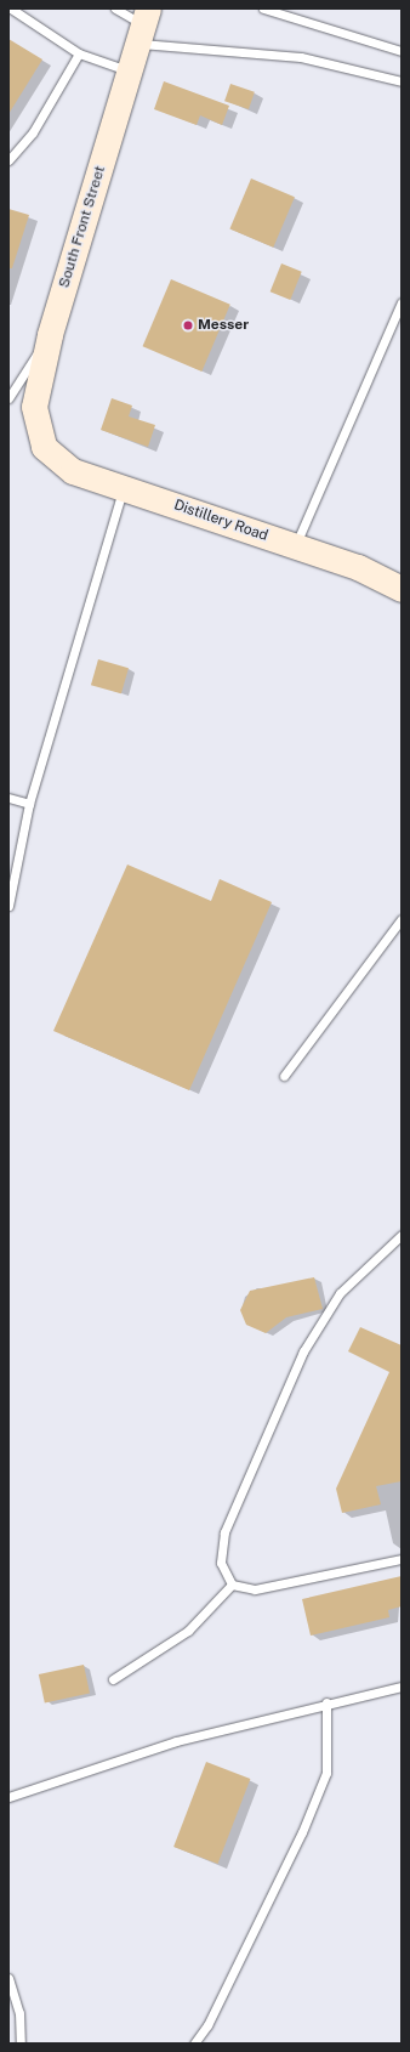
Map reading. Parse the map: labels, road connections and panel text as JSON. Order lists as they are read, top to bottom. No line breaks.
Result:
{"streets":{"street":["South Front Street","Distillery Road"]},"crossings":[["South Front Street","Distillery Road"]],"places":["Messer"]}
